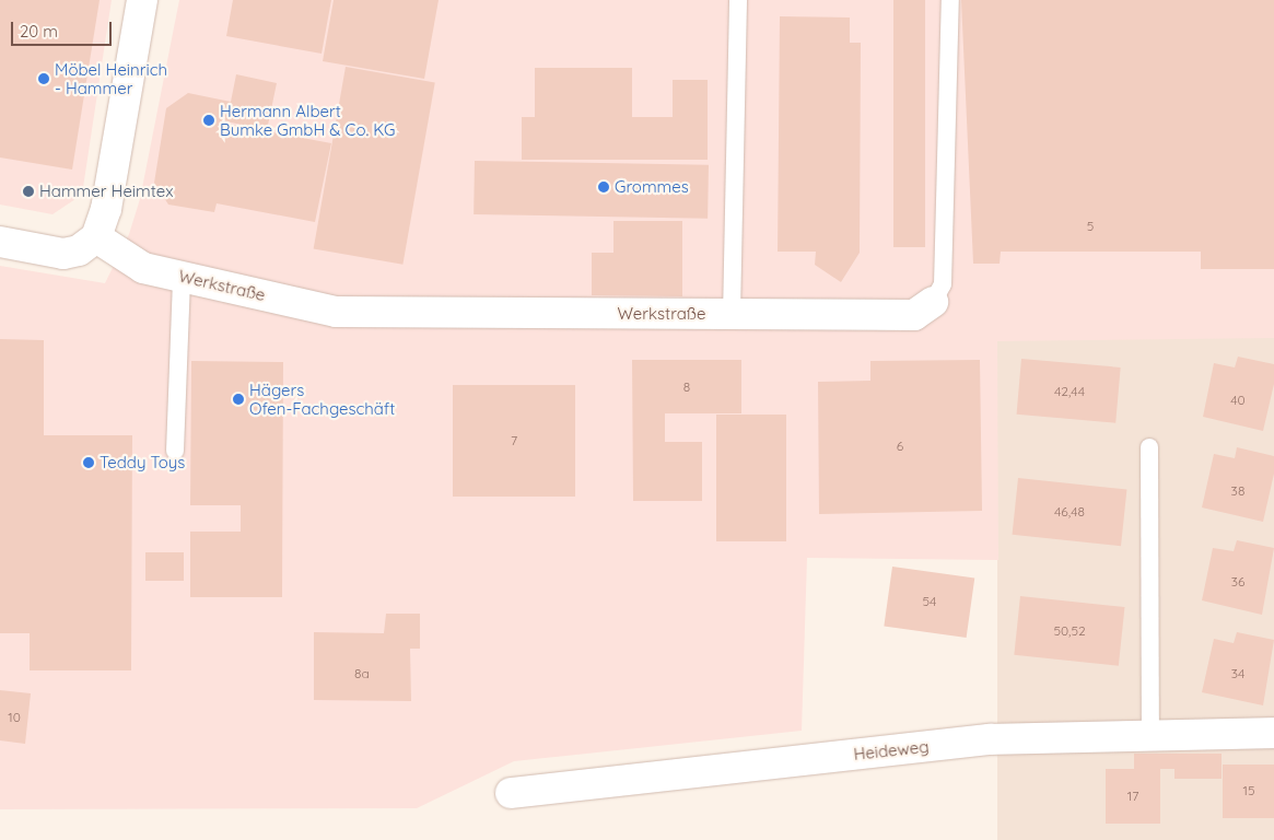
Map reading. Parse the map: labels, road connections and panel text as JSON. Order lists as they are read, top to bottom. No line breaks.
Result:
{"streets":{"street":["Werkstraße","Heideweg"]},"places":["Möbel Heinrich - Hammer","Hermann Albert Bumke GmbH & Co. KG","Grommes","Hammer Heimtex","Hägers Ofen-Fachgeschäft","Teddy Toys"],"house_numbers":["5","8","42,44","40","7","6","38","46,48","36","54","50,52","8a","34","10","15","17"],"scale_bar":"20 m"}
